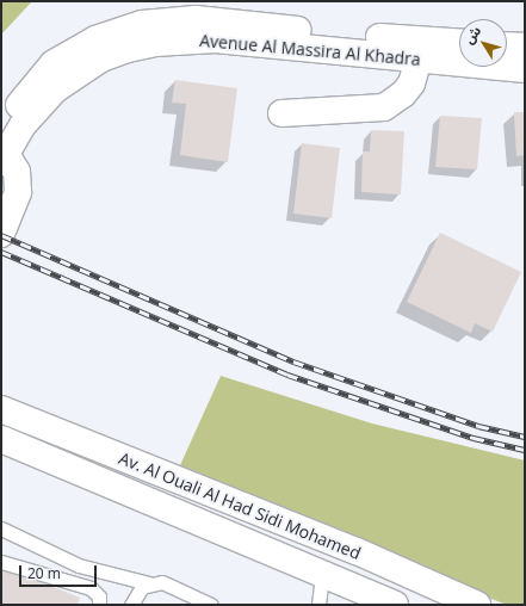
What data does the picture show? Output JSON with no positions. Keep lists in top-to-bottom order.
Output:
{
  "streets": {
    "main road": ["Avenue Al Massira Al Khadra", "Av. Al Ouali Al Had Sidi Mohamed"]
  },
  "scale_bar": "20 m",
  "north": "top left"
}
